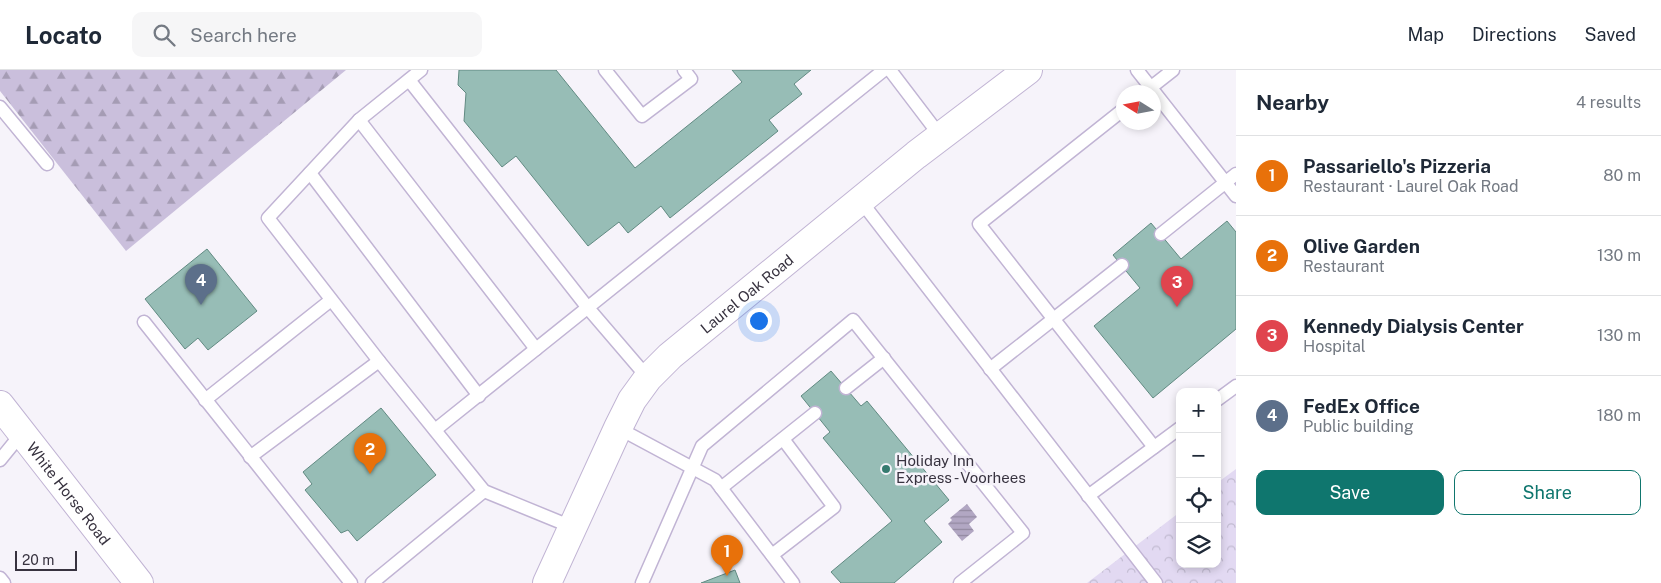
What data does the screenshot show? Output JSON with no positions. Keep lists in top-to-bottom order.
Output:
{
  "streets": {
    "street": ["Laurel Oak Road", "White Horse Road"]
  },
  "places": ["Holiday Inn Express - Voorhees"],
  "scale_bar": "20 m",
  "north": "left",
  "page": {
    "header": "Locato",
    "search": "Search here",
    "nav": ["Map", "Directions", "Saved"],
    "heading": ["Nearby", "4 results"],
    "list": [
      {
        "mark": "1",
        "name": "Passariello's Pizzeria",
        "note": "Restaurant · Laurel Oak Road",
        "value": "80 m"
      },
      {
        "mark": "2",
        "name": "Olive Garden",
        "note": "Restaurant",
        "value": "130 m"
      },
      {
        "mark": "3",
        "name": "Kennedy Dialysis Center",
        "note": "Hospital",
        "value": "130 m"
      },
      {
        "mark": "4",
        "name": "FedEx Office",
        "note": "Public building",
        "value": "180 m"
      }
    ],
    "pins": [
      "4",
      "3",
      "2",
      "1"
    ],
    "map_buttons": ["+", "−"],
    "buttons": ["Save", "Share"],
    "scale": "20 m"
  }
}
